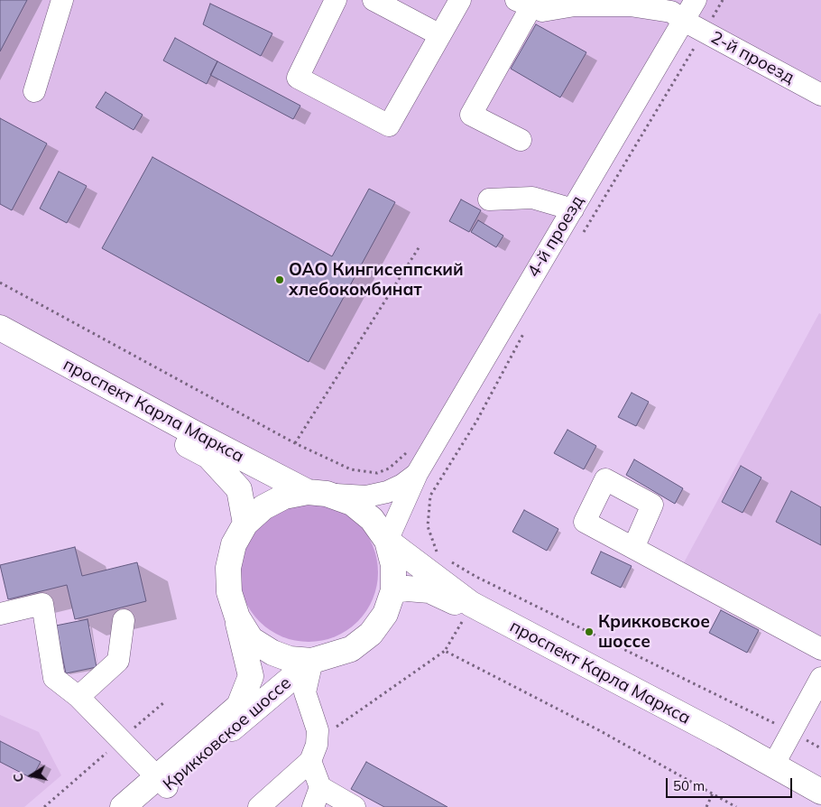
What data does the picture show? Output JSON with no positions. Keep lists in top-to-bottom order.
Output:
{
  "streets": {
    "main road": ["проспект Карла Маркса", "Крикковское шоссе"],
    "street": ["2-й проезд", "4-й проезд"]
  },
  "crossings": [
    ["2-й проезд", "4-й проезд"],
    ["4-й проезд", "проспект Карла Маркса"],
    ["проспект Карла Маркса", "Крикковское шоссе"]
  ],
  "places": ["ОАО Кингисеппский хлебокомбинат", "Крикковское шоссе"],
  "scale_bar": "50 m",
  "north": "left"
}
